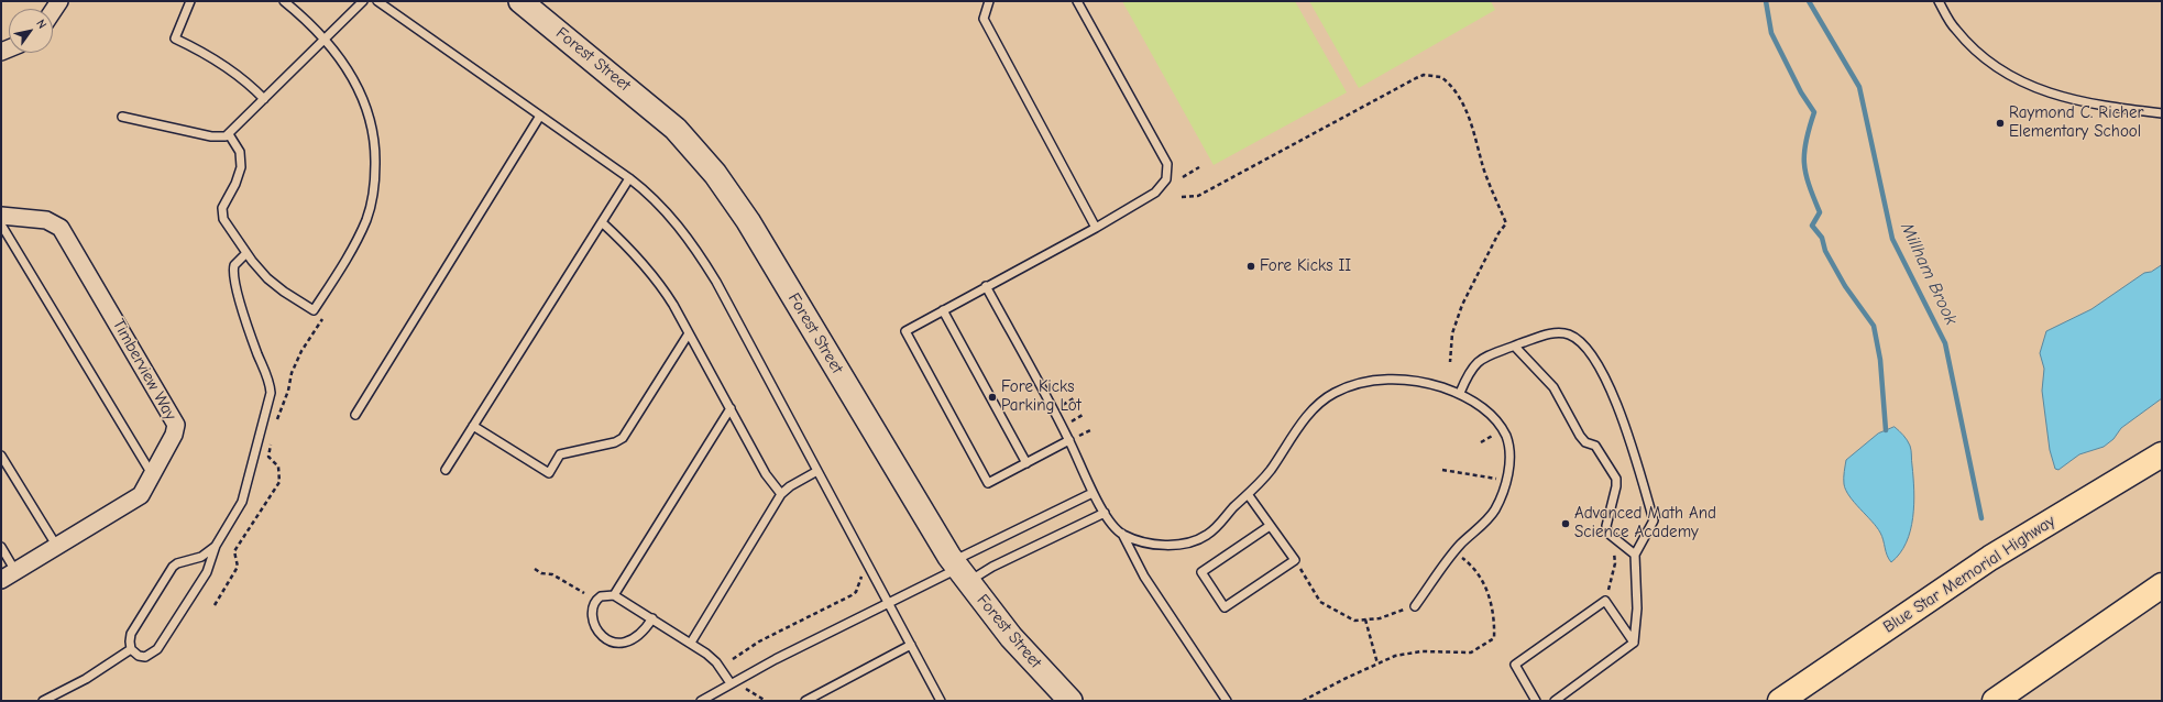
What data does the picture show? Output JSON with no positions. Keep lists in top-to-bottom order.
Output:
{
  "streets": {
    "highway": ["Blue Star Memorial Highway"],
    "main road": ["Forest Street"],
    "street": ["Timberview Way"]
  },
  "water": ["Millham Brook"],
  "places": [
    "Raymond C. Richer Elementary School",
    "Fore Kicks II",
    "Fore Kicks Parking Lot",
    "Advanced Math And Science Academy"
  ],
  "north": "top right"
}
